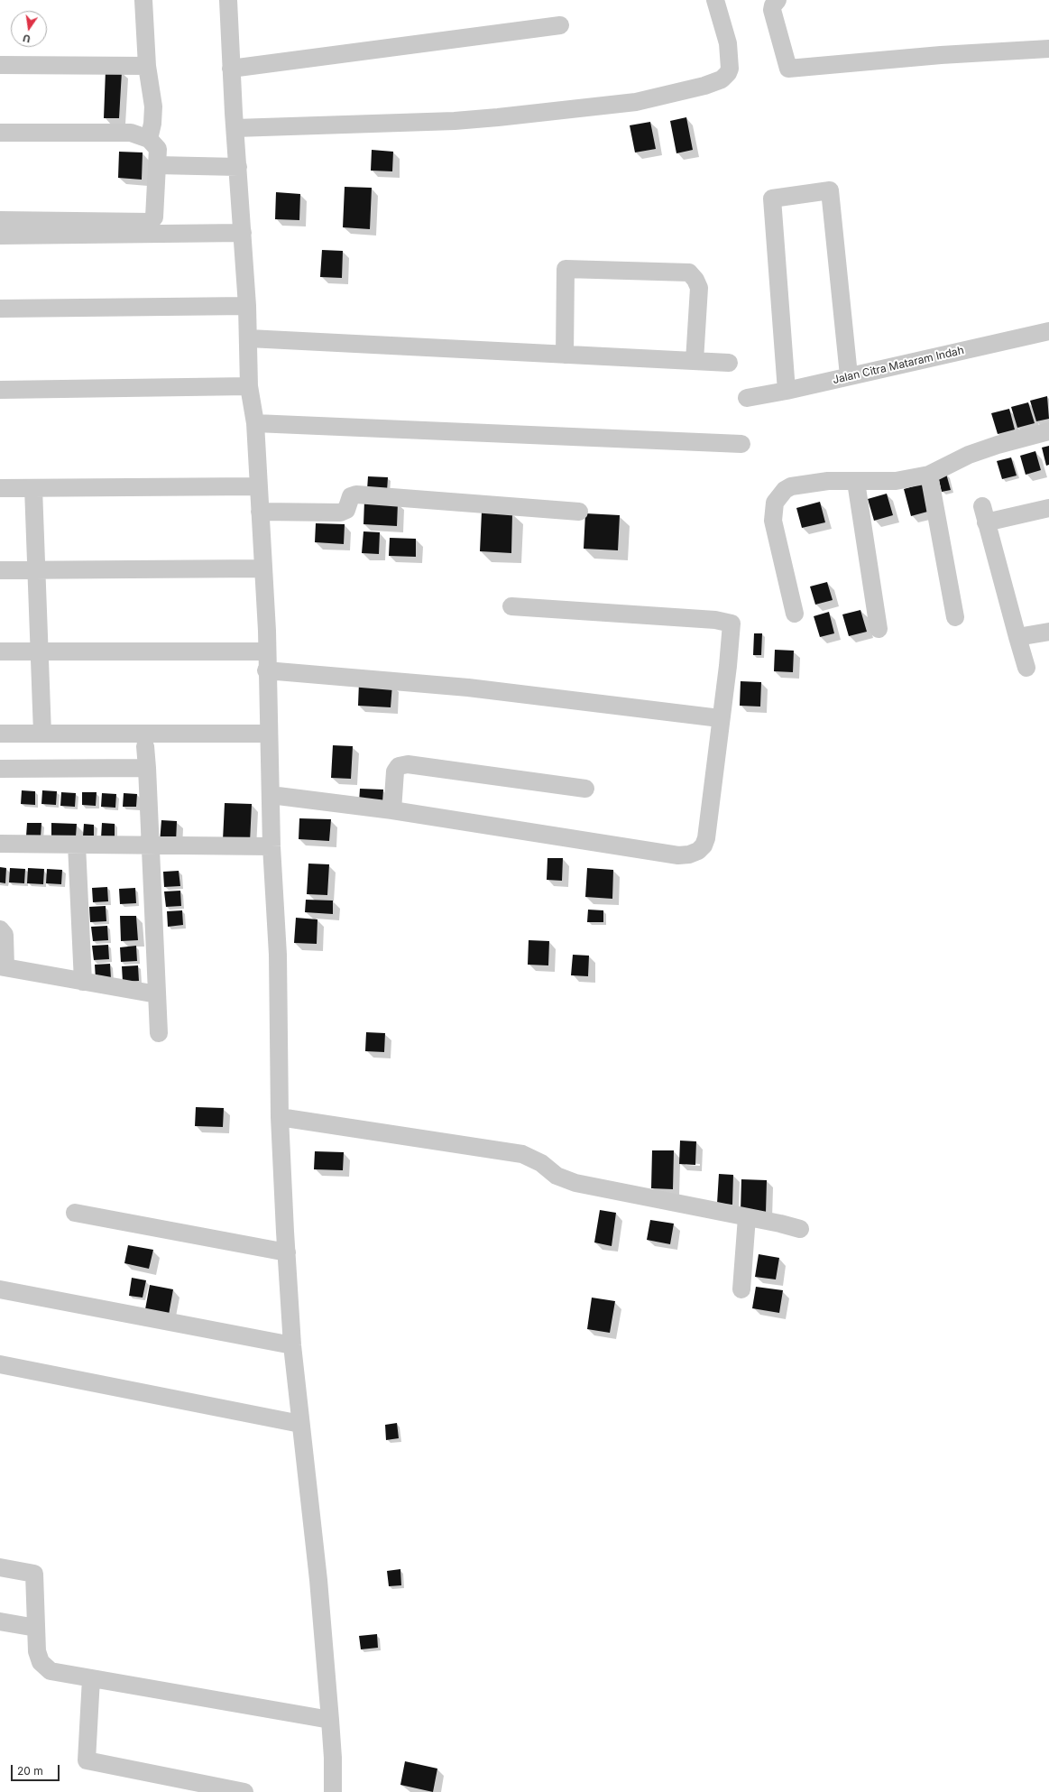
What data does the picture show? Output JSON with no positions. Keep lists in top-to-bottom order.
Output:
{
  "streets": {
    "street": ["Jalan Citra Mataram Indah"]
  },
  "scale_bar": "20 m",
  "north": "bottom"
}
